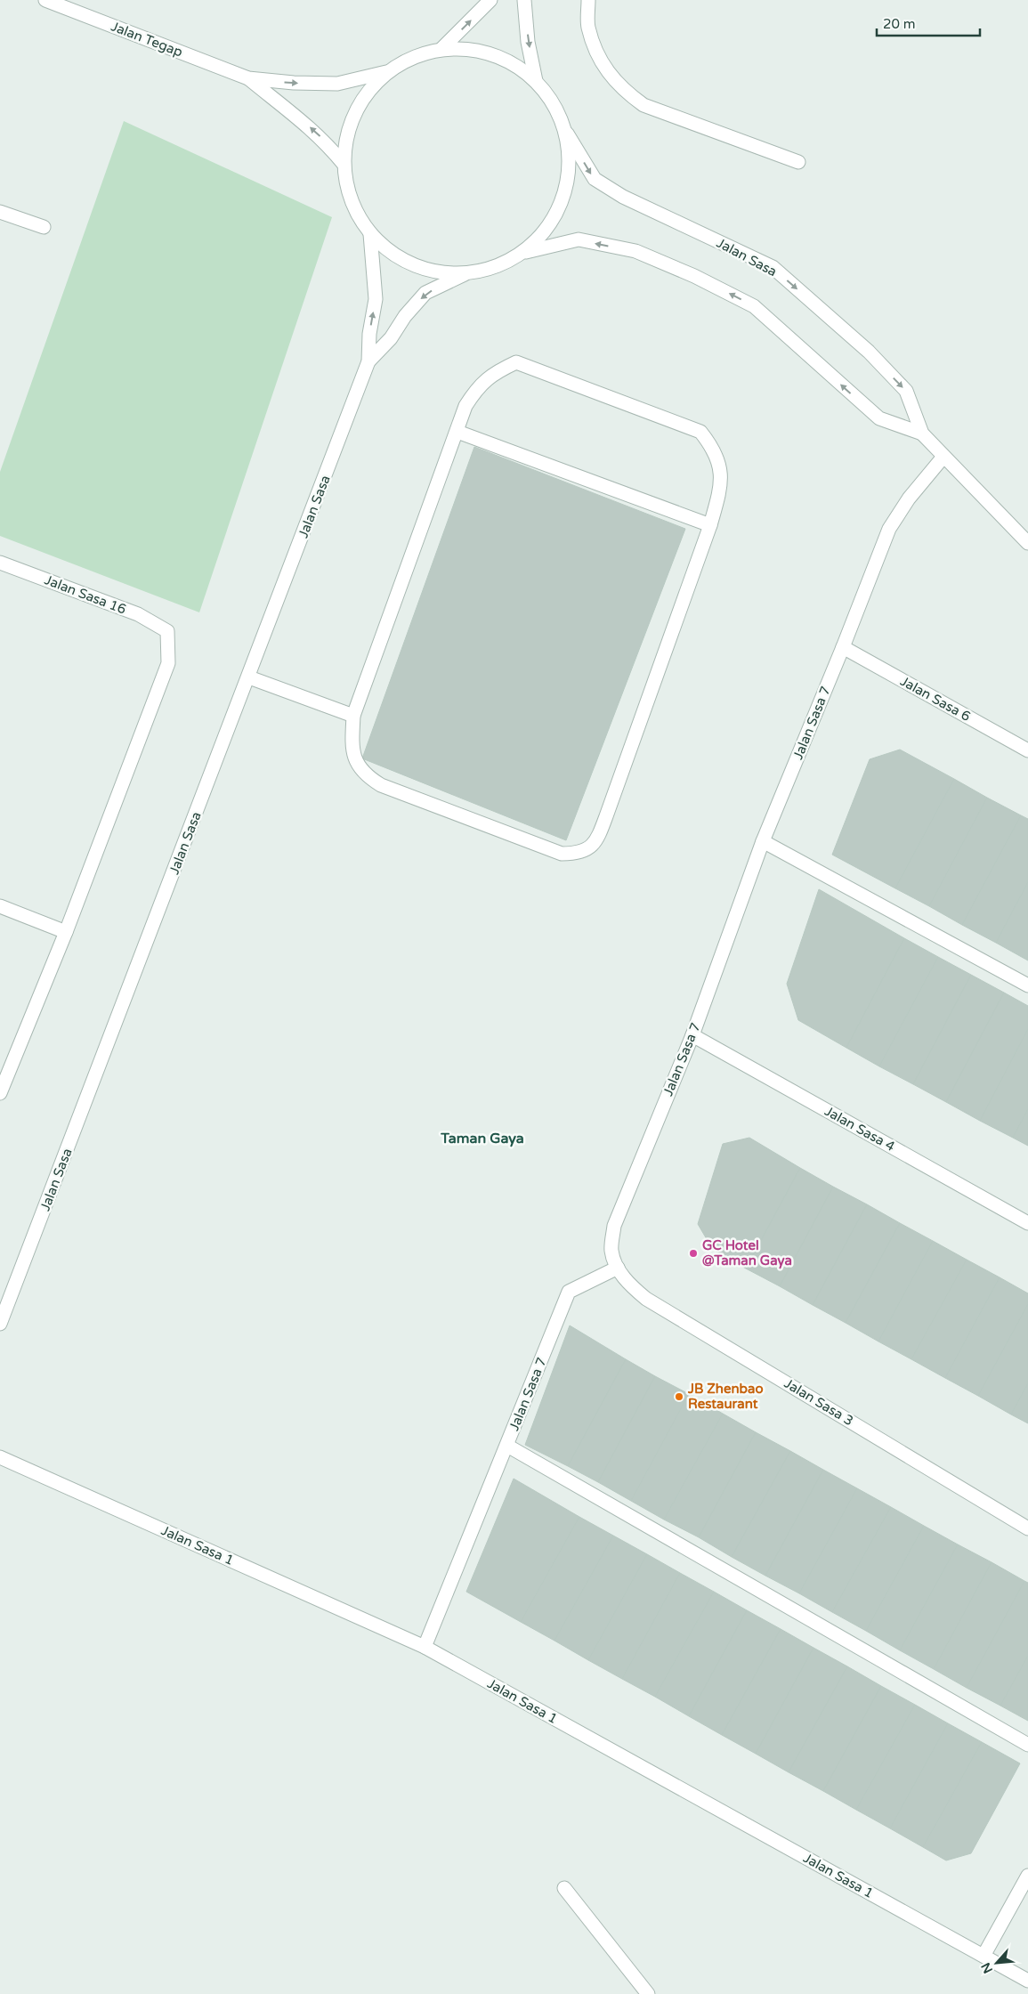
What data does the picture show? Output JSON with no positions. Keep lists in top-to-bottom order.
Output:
{
  "streets": {
    "street": [
      "Jalan Tegap",
      "Jalan Sasa",
      "Jalan Sasa 16",
      "Jalan Sasa 6",
      "Jalan Sasa 7",
      "Jalan Sasa 4",
      "Jalan Sasa 3",
      "Jalan Sasa 1"
    ]
  },
  "crossings": [
    ["Jalan Sasa", "Jalan Sasa 7"],
    ["Jalan Sasa 6", "Jalan Sasa 7"],
    ["Jalan Sasa 7", "Jalan Sasa 4"],
    ["Jalan Sasa 7", "Jalan Sasa 3"],
    ["Jalan Sasa 7", "Jalan Sasa 1"]
  ],
  "districts": ["Taman Gaya"],
  "places": ["GC Hotel @Taman Gaya", "JB Zhenbao Restaurant"],
  "scale_bar": "20 m",
  "north": "bottom left"
}
